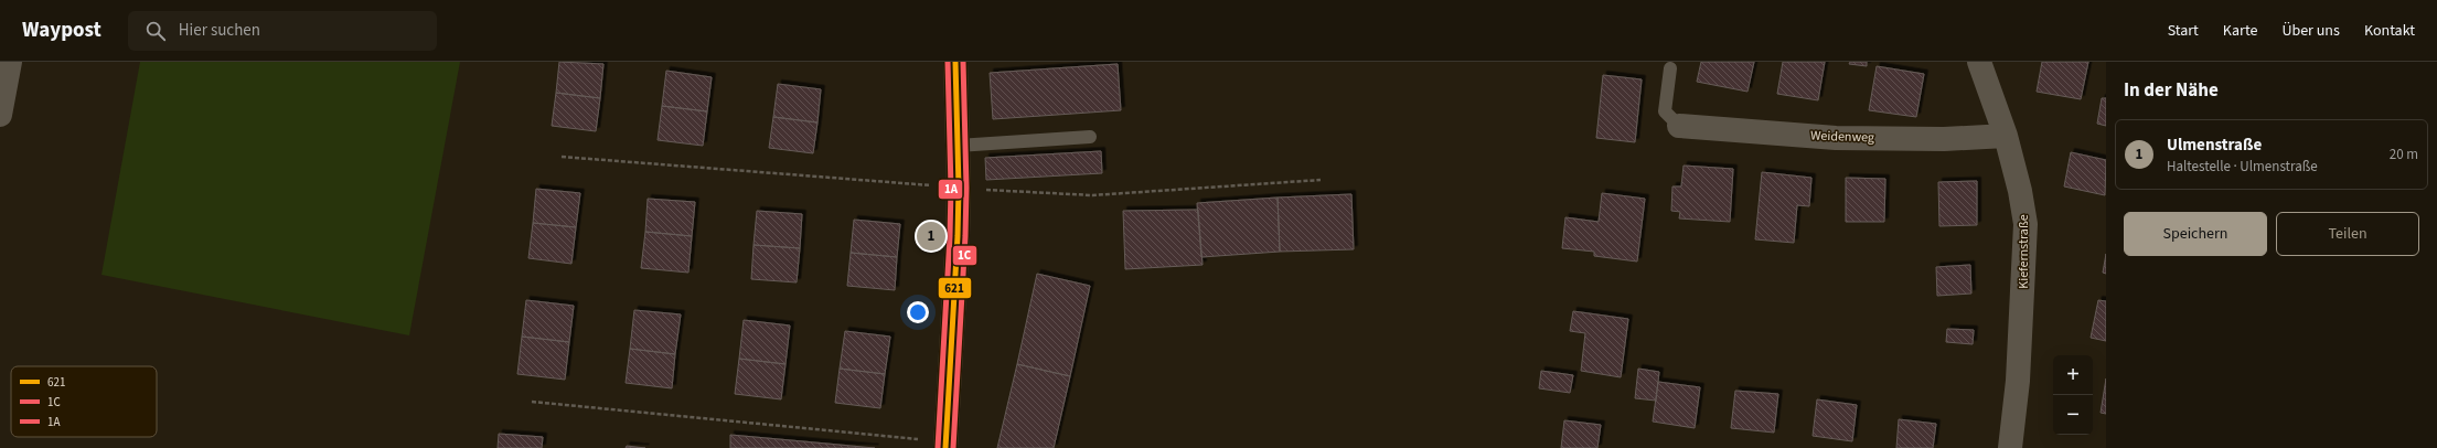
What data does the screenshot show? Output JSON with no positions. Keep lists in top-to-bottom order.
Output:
{
  "streets": {
    "street": ["Weidenweg", "Kiefernstraße"]
  },
  "crossings": [
    ["Weidenweg", "Kiefernstraße"]
  ],
  "lines": ["transit line 621", "transit line 1C", "transit line 1A"],
  "legend": ["621", "1C", "1A"],
  "page": {
    "header": "Waypost",
    "search": "Hier suchen",
    "nav": [
      "Start",
      "Karte",
      "Über uns",
      "Kontakt"
    ],
    "heading": "In der Nähe",
    "list": [
      {
        "mark": "1",
        "name": "Ulmenstraße",
        "note": "Haltestelle · Ulmenstraße",
        "value": "20 m"
      }
    ],
    "buttons": ["Speichern", "Teilen"],
    "pins": "1",
    "map_buttons": ["+", "−"]
  }
}
